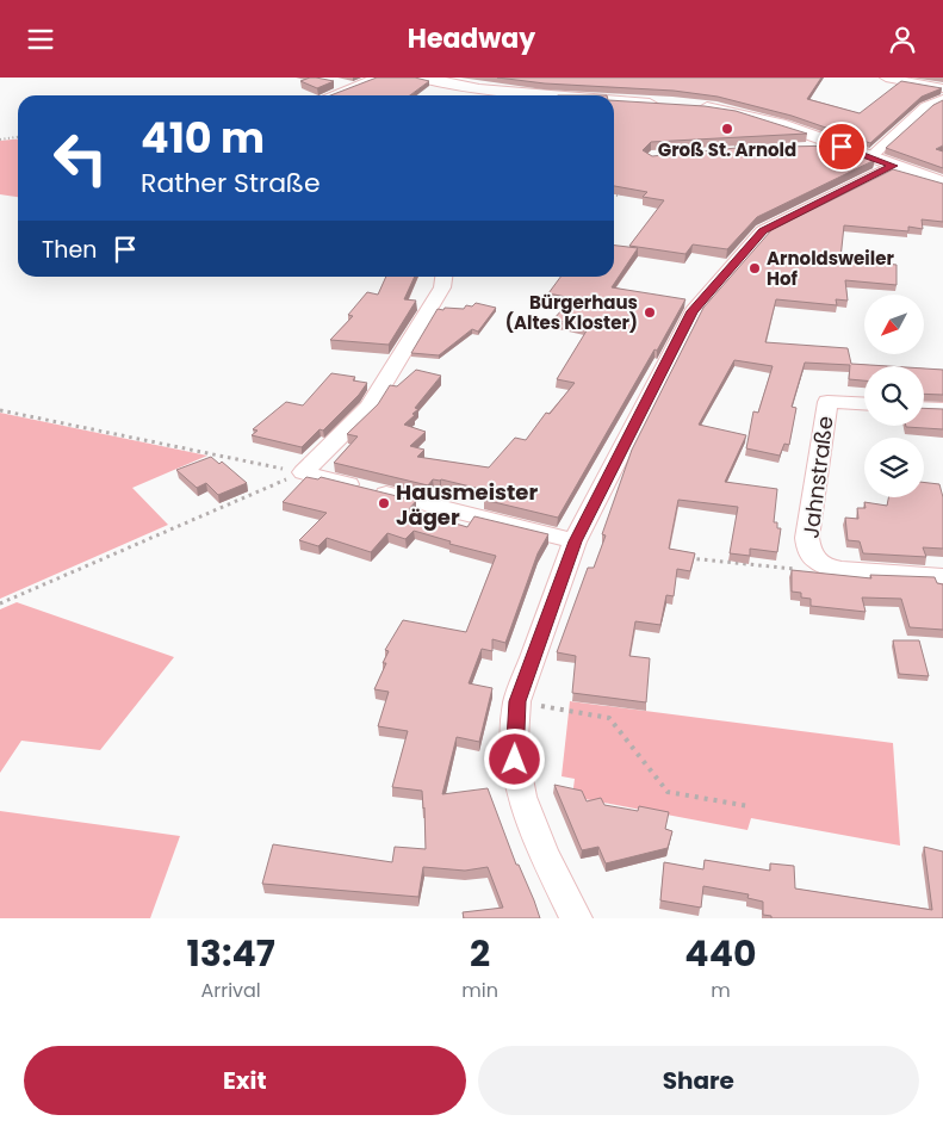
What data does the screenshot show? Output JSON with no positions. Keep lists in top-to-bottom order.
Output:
{
  "streets": {
    "street": ["Jahnstraße"]
  },
  "places": [
    "Groß St. Arnold",
    "Arnoldsweiler Hof",
    "Bürgerhaus (Altes Kloster)",
    "Hausmeister Jäger"
  ],
  "north": "bottom left",
  "page": {
    "header": "Headway",
    "turn": ["410 m", "Rather Straße"],
    "then": "Then",
    "eta": [
      "13:47",
      "Arrival",
      "2",
      "min",
      "440",
      "m"
    ],
    "buttons": ["Exit", "Share"]
  }
}
